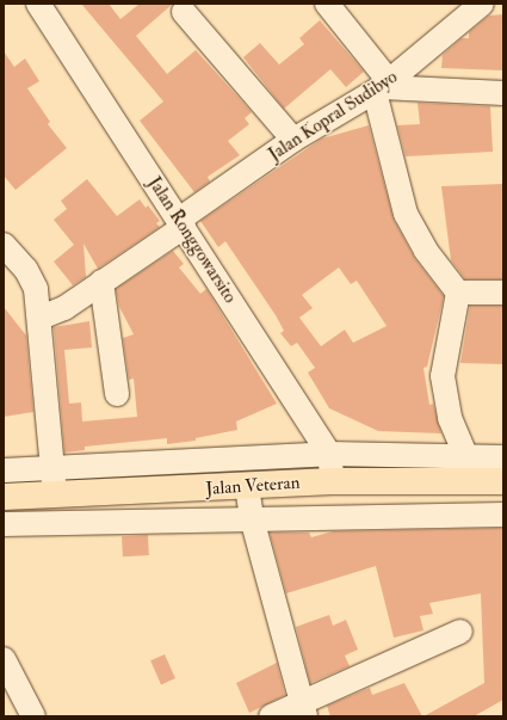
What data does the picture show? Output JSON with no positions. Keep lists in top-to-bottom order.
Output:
{
  "streets": {
    "main road": ["Jalan Veteran"],
    "street": ["Jalan Kopral Sudibyo", "Jalan Ronggowarsito"]
  },
  "crossings": [
    ["Jalan Kopral Sudibyo", "Jalan Ronggowarsito"],
    ["Jalan Ronggowarsito", "Jalan Veteran"]
  ]
}
